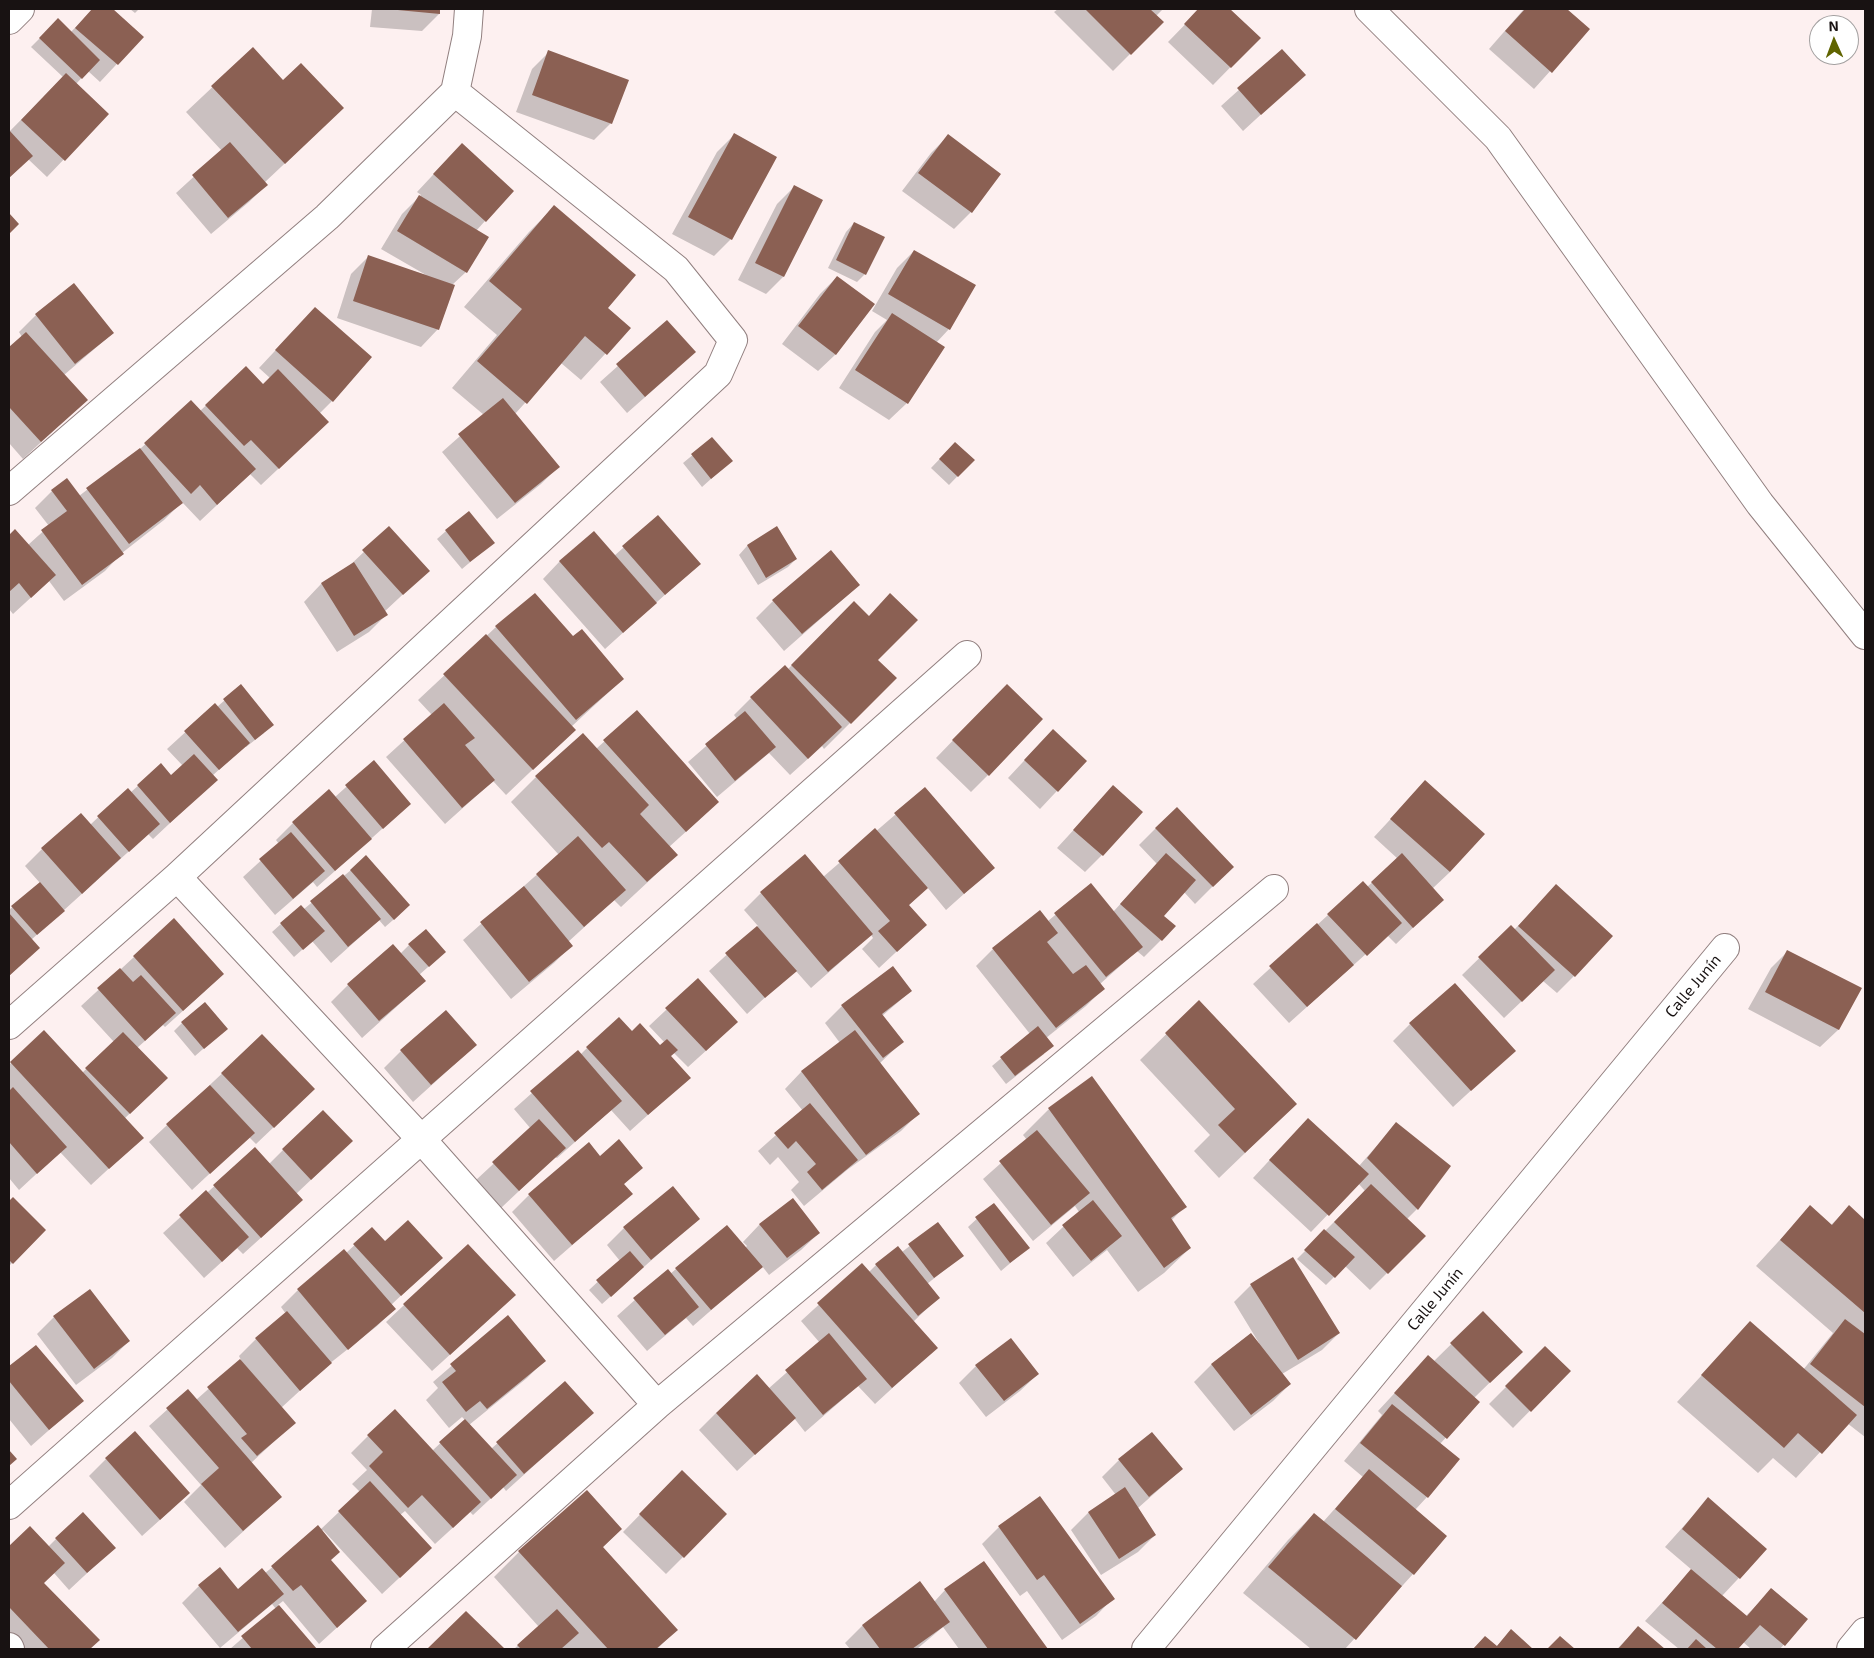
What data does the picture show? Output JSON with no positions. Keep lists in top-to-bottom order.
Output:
{
  "streets": {
    "street": ["Calle Junín"]
  },
  "north": "top"
}
